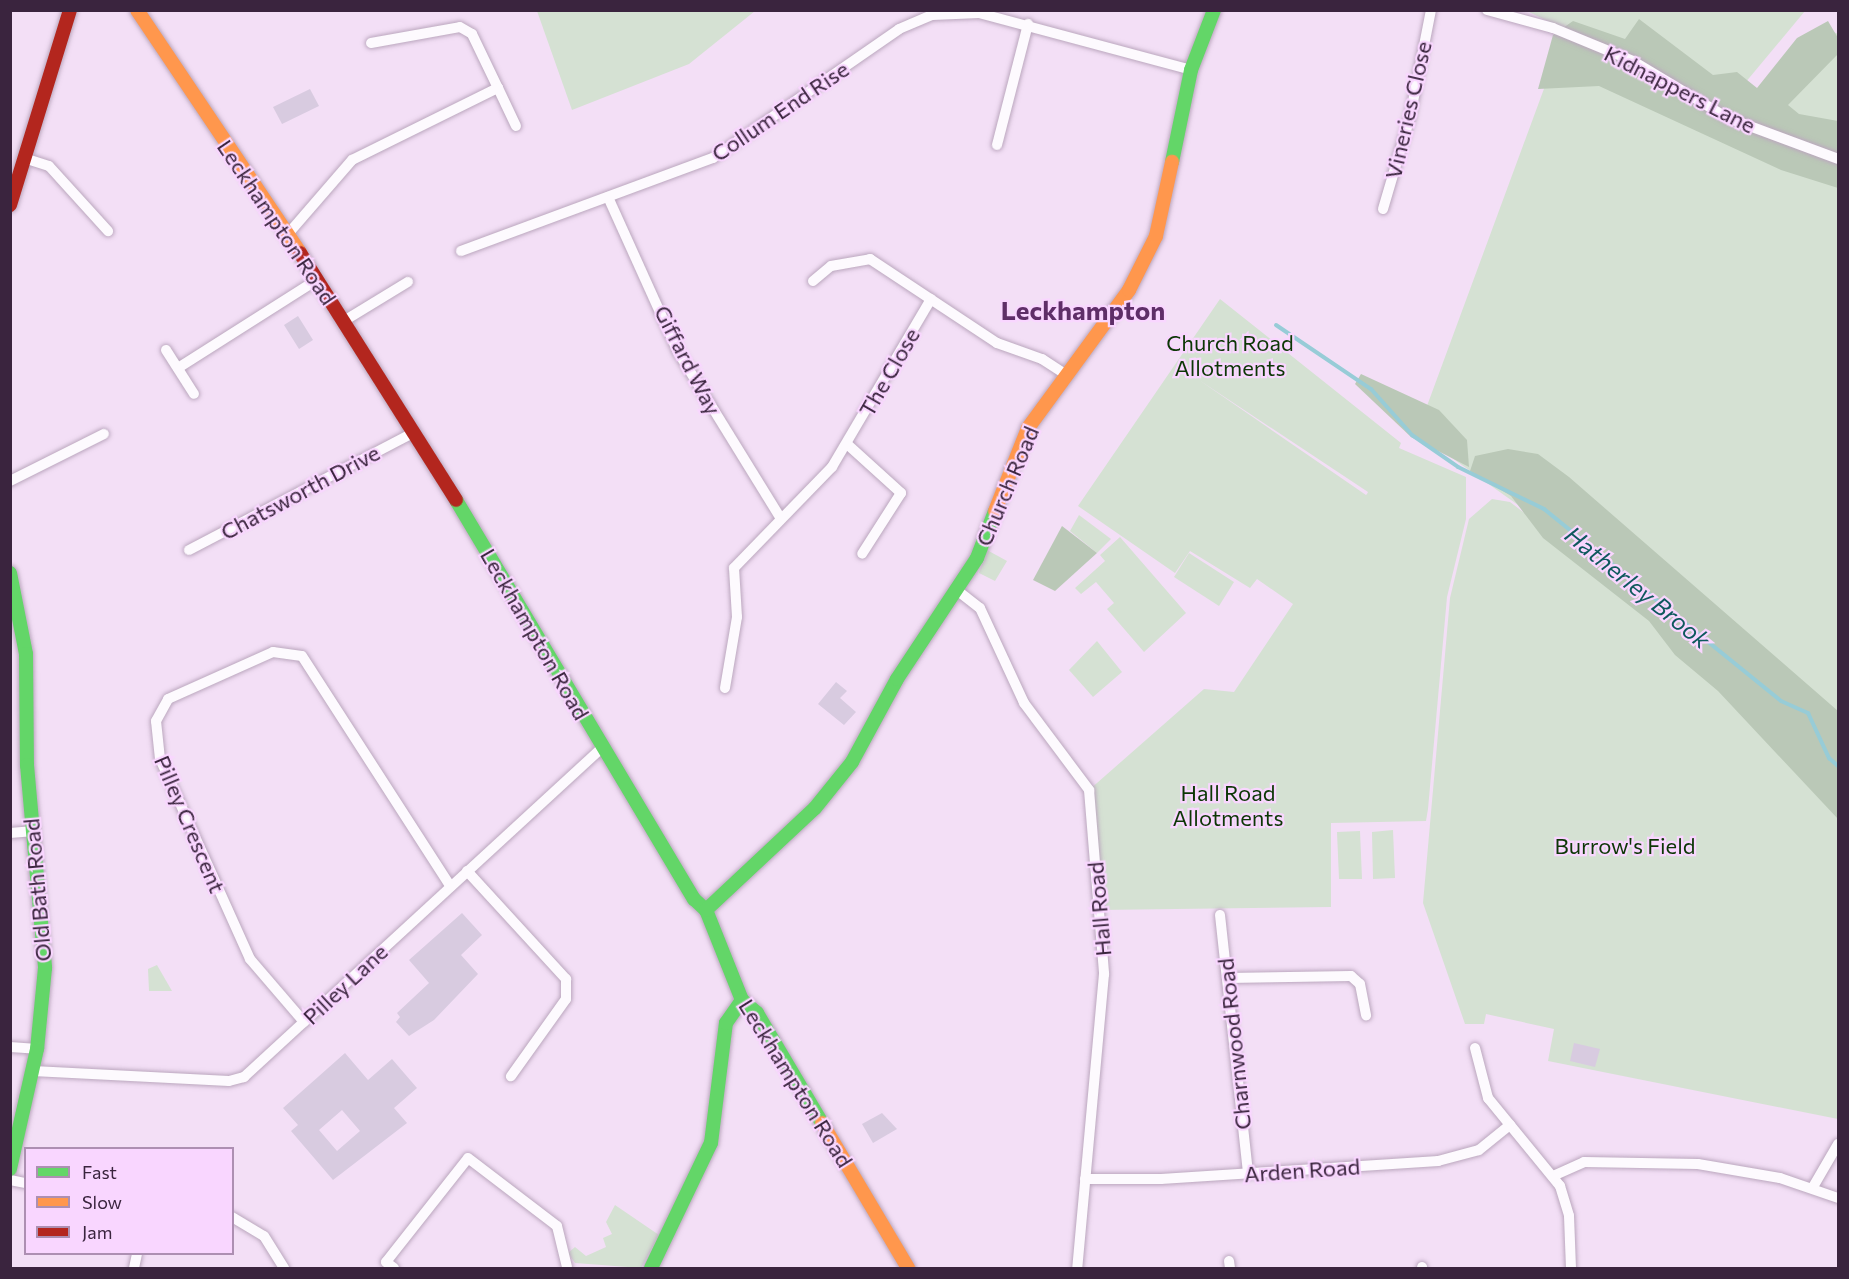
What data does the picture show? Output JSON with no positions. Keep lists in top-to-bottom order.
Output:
{
  "streets": {
    "street": [
      "Kidnappers Lane",
      "Vineries Close",
      "Collum End Rise",
      "Leckhampton Road",
      "Giffard Way",
      "The Close",
      "Church Road",
      "Chatsworth Drive",
      "Pilley Crescent",
      "Old Bath Road",
      "Hall Road",
      "Pilley Lane",
      "Charnwood Road",
      "Arden Road"
    ]
  },
  "crossings": [
    ["Collum End Rise", "Giffard Way"],
    ["Collum End Rise", "Church Road"],
    ["Leckhampton Road", "Church Road"],
    ["Leckhampton Road", "Chatsworth Drive"],
    ["Leckhampton Road", "Pilley Lane"],
    ["Giffard Way", "The Close"],
    ["Church Road", "Hall Road"],
    ["Pilley Crescent", "Pilley Lane"],
    ["Old Bath Road", "Pilley Lane"],
    ["Hall Road", "Arden Road"],
    ["Charnwood Road", "Arden Road"]
  ],
  "districts": ["Leckhampton"],
  "water": ["Hatherley Brook"],
  "parks": ["Church Road Allotments", "Hall Road Allotments", "Burrow's Field"],
  "legend": ["Fast", "Slow", "Jam"]
}
